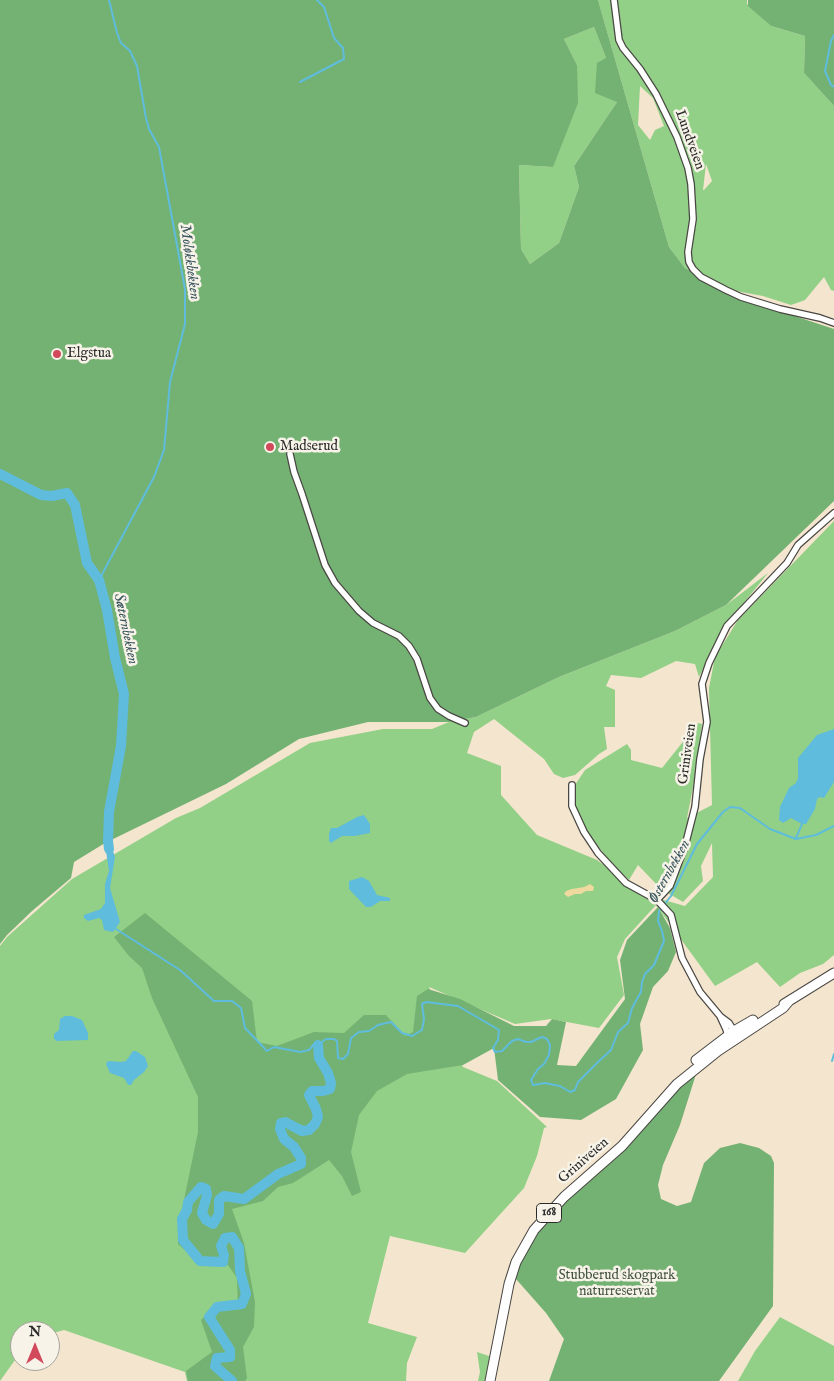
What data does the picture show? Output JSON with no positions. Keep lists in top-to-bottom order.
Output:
{
  "streets": {
    "main road": ["Griniveien", "168"],
    "street": ["Lundveien"]
  },
  "water": ["Moløkkbekken", "Sæternbekken", "Østernbekken"],
  "parks": ["Stubberud skogpark naturreservat"],
  "places": ["Elgstua", "Madserud"],
  "north": "top"
}
